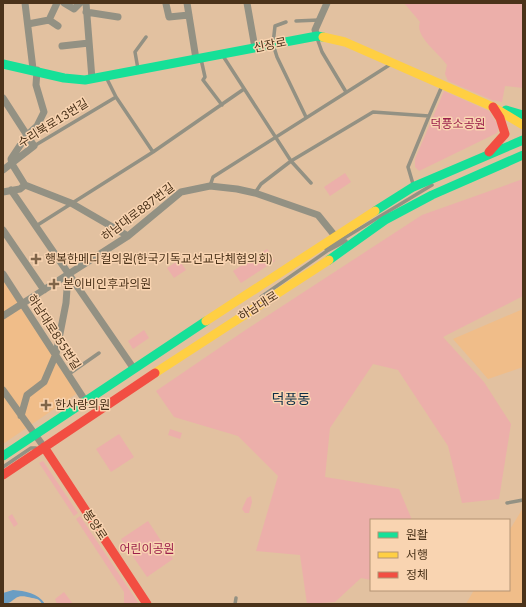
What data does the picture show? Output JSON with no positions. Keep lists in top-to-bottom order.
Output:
{
  "streets": {
    "main road": ["신장로", "하남대로", "봉양로"],
    "street": ["수리북로13번길", "하남대로887번길", "하남대로855번길"]
  },
  "crossings": [
    ["하남대로887번길", "하남대로"],
    ["하남대로887번길", "하남대로855번길"],
    ["하남대로", "하남대로855번길"],
    ["하남대로", "봉양로"]
  ],
  "districts": ["덕풍동"],
  "parks": ["덕풍소공원", "어린이공원"],
  "places": {
    "health": ["행복한메디컬의원(한국기독교선교단체협의회)", "본이비인후과의원", "한사랑의원"]
  },
  "legend": ["원활", "서행", "정체"]
}
